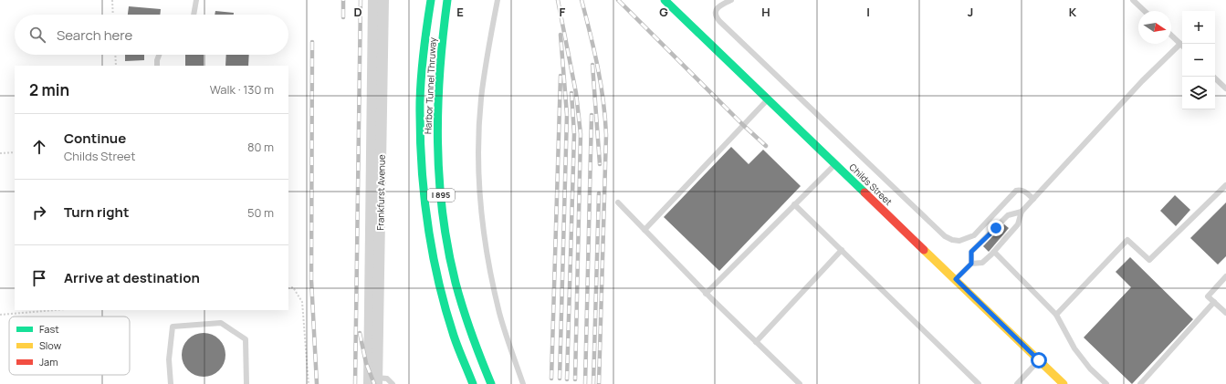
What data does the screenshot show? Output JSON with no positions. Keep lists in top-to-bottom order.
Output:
{
  "streets": {
    "main road": ["Harbor Tunnel Thruway", "Childs Street", "I 895"],
    "street": ["Frankfurst Avenue"]
  },
  "legend": ["Fast", "Slow", "Jam"],
  "north": "right",
  "page": {
    "map_buttons": ["+", "−"],
    "search": "Search here",
    "heading": ["2 min", "Walk · 130 m"],
    "list": [
      ["Continue", "Childs Street", "80 m"],
      ["Turn right", "50 m"],
      "Arrive at destination"
    ]
  },
  "grid": {
    "columns": [
      "D",
      "E",
      "F",
      "G",
      "H",
      "I",
      "J",
      "K"
    ]
  }
}
